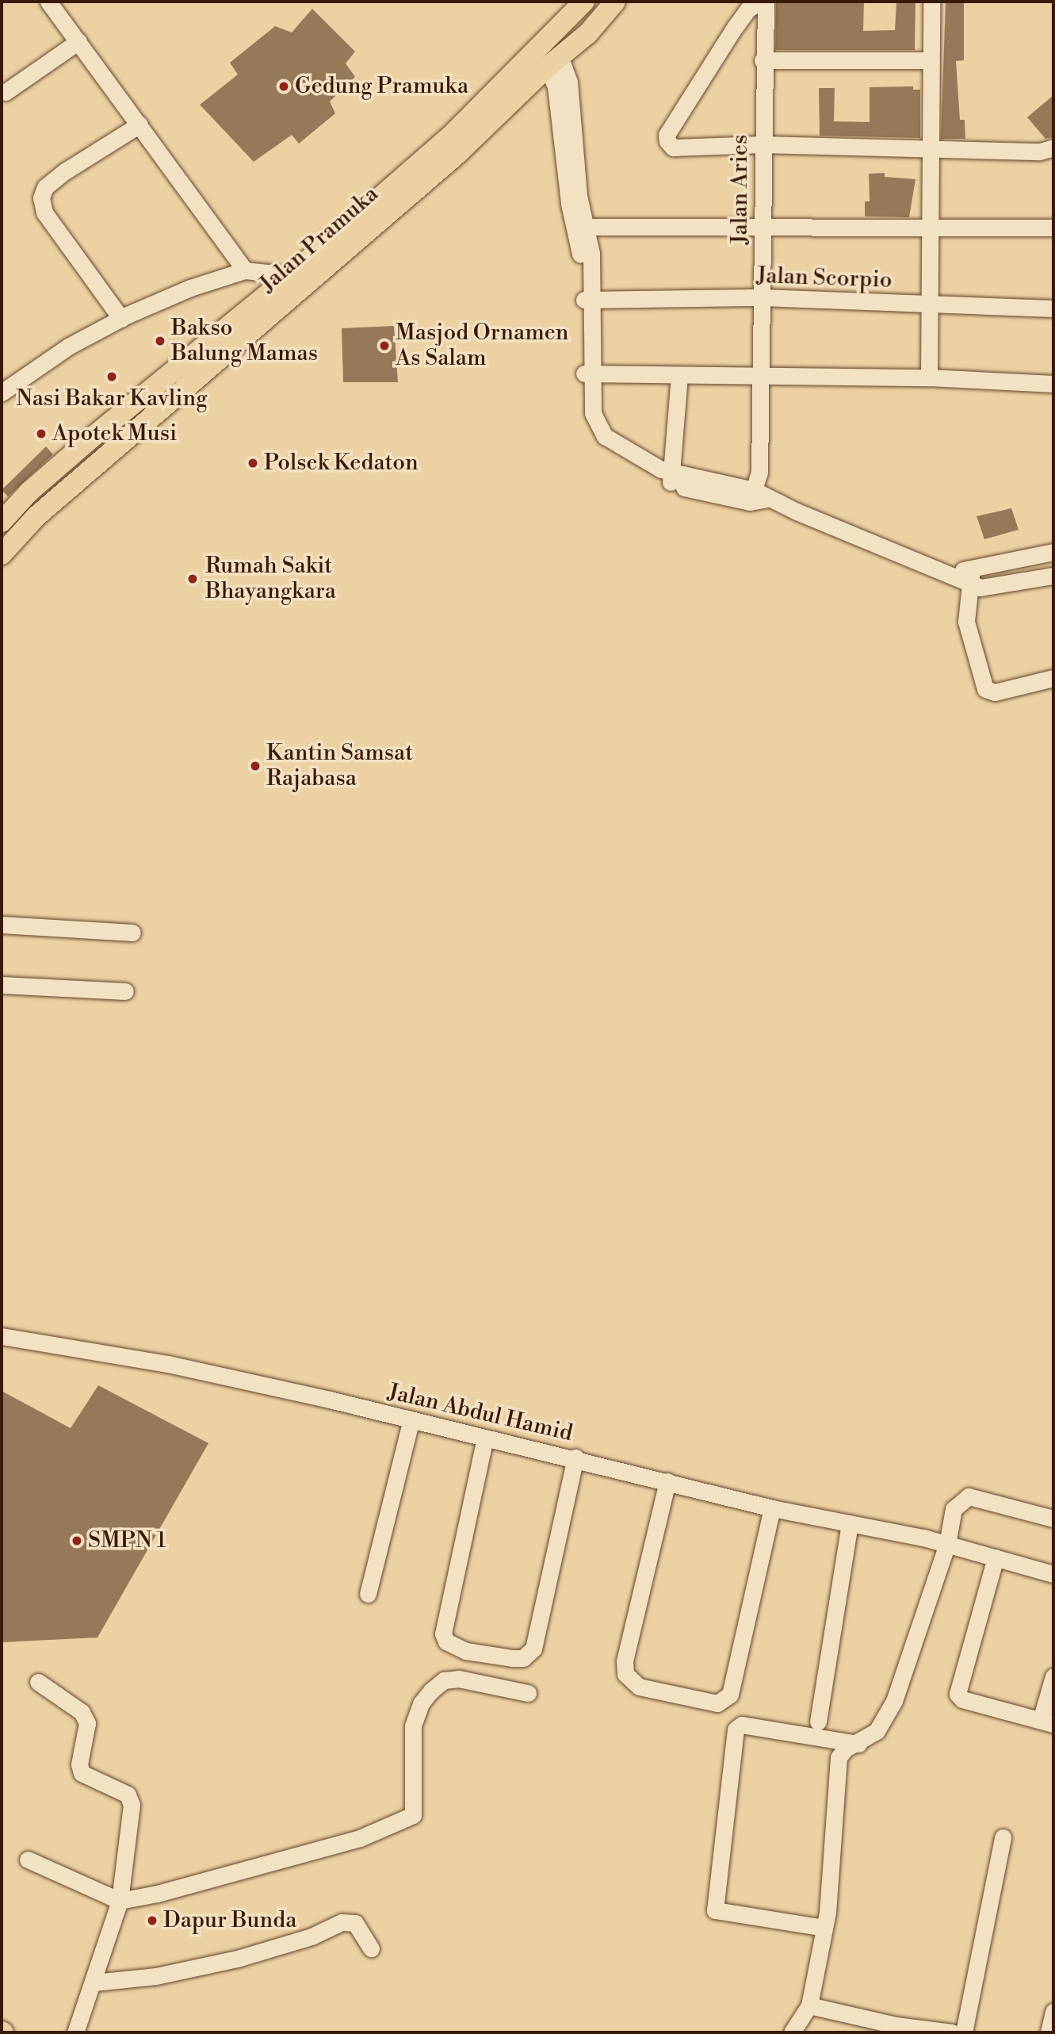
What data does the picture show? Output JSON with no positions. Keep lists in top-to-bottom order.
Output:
{
  "streets": {
    "main road": ["Jalan Pramuka"],
    "street": ["Jalan Aries", "Jalan Scorpio", "Jalan Abdul Hamid"]
  },
  "crossings": [
    ["Jalan Aries", "Jalan Scorpio"]
  ],
  "places": [
    "Gedung Pramuka",
    "Bakso Balung Mamas",
    "Masjod Ornamen As Salam",
    "Nasi Bakar Kavling",
    "Apotek Musi",
    "Polsek Kedaton",
    "Rumah Sakit Bhayangkara",
    "Kantin Samsat Rajabasa",
    "SMPN 1",
    "Dapur Bunda"
  ]
}
